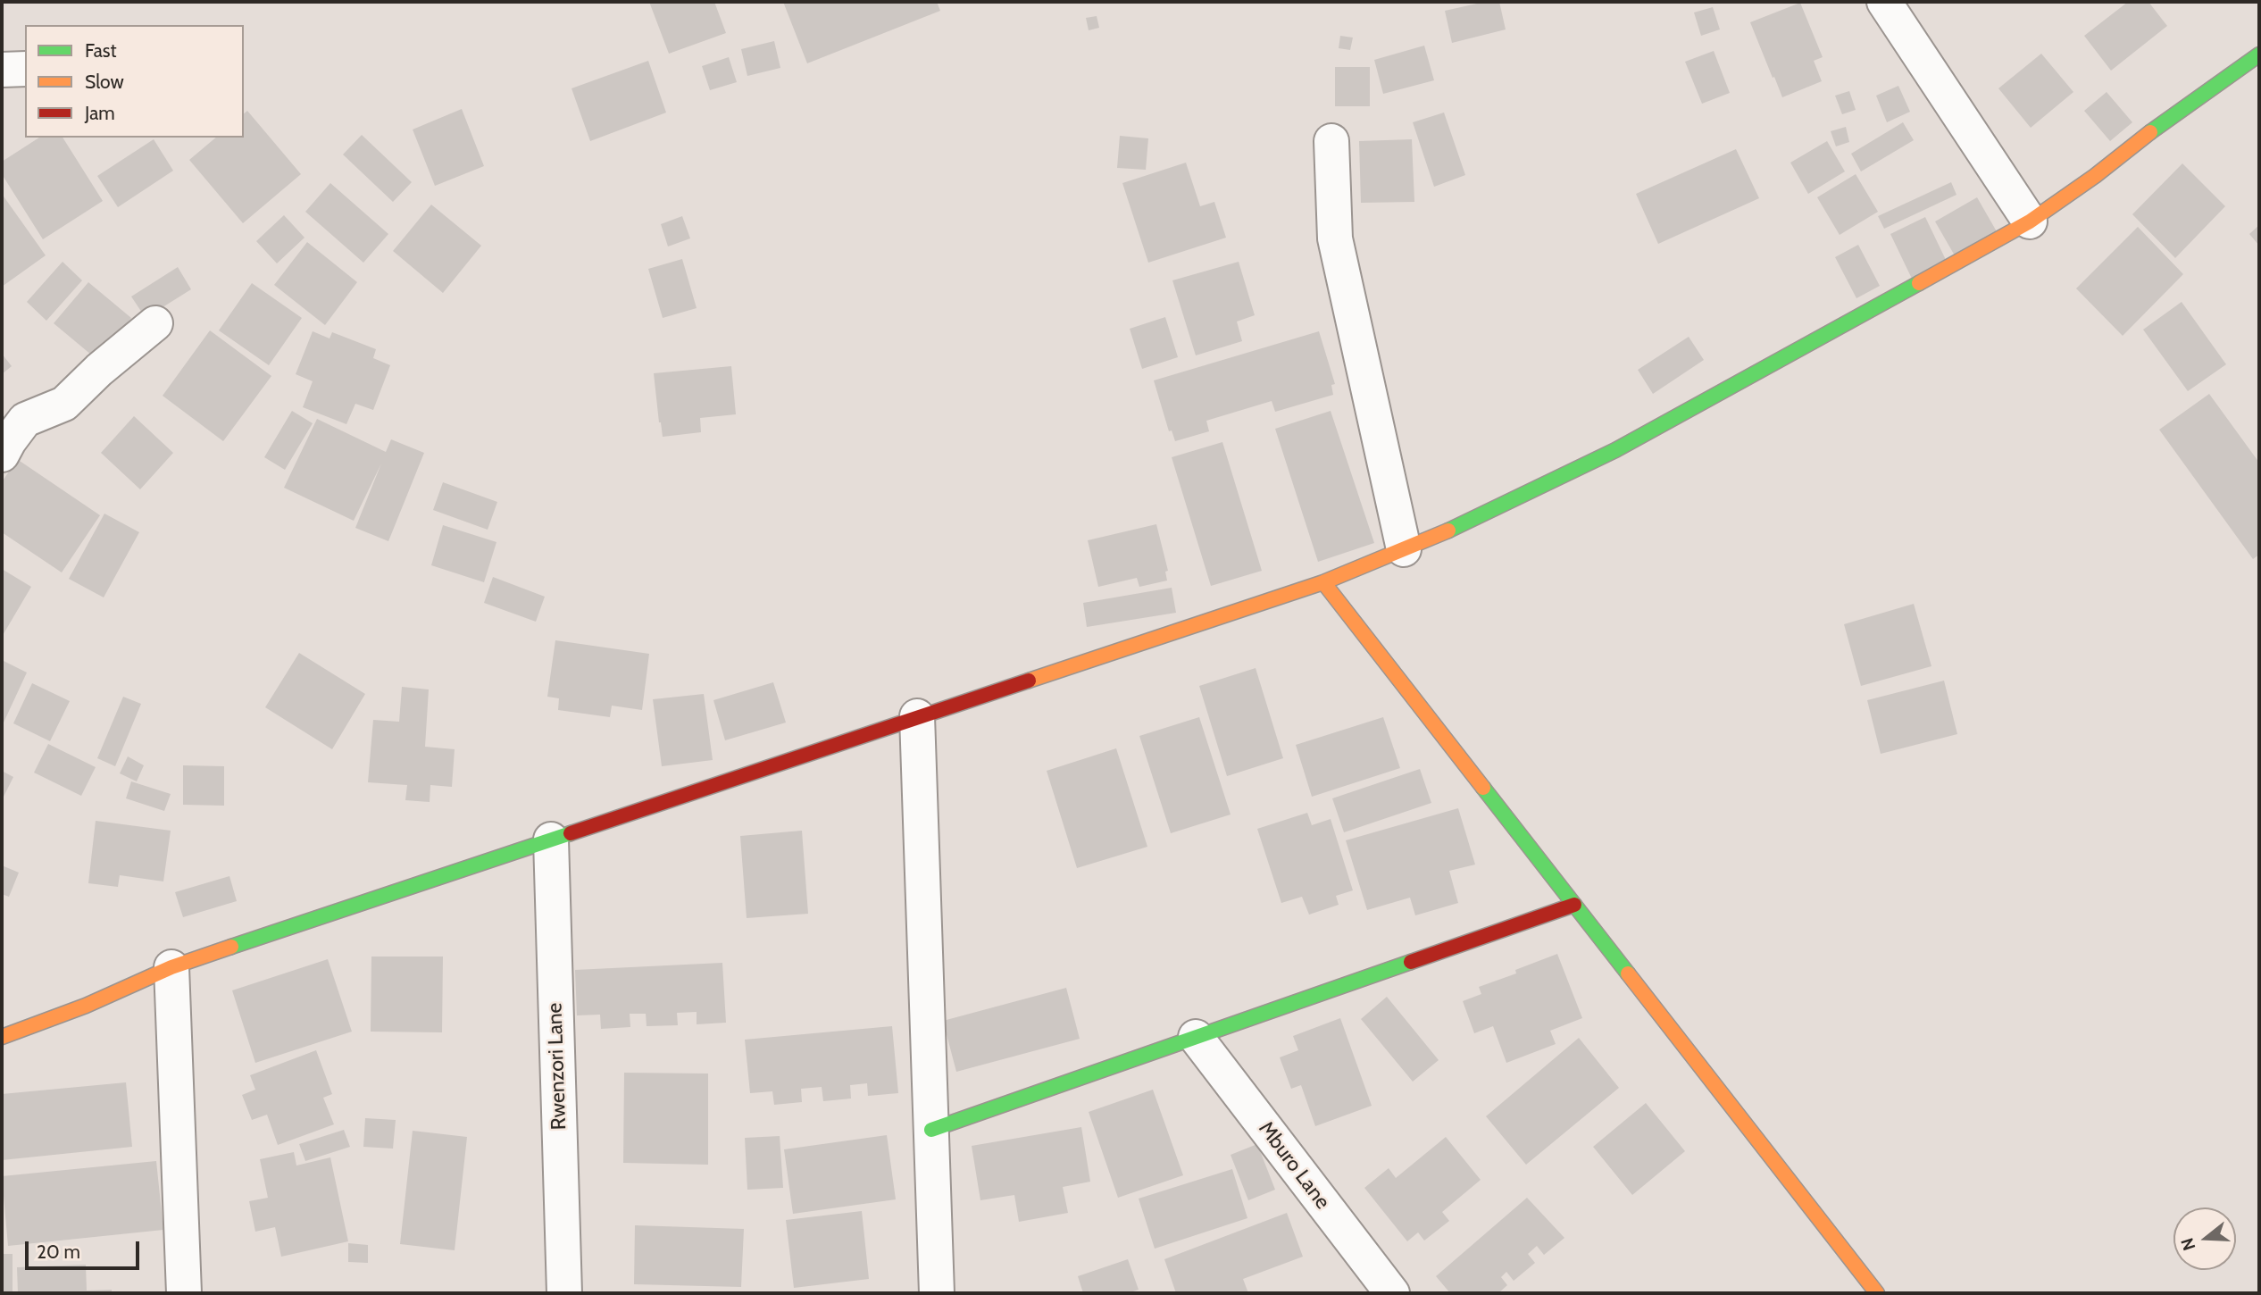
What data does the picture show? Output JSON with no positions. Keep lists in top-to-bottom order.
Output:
{
  "streets": {
    "street": ["Rwenzori Lane", "Mburo Lane"]
  },
  "legend": ["Fast", "Slow", "Jam"],
  "scale_bar": "20 m",
  "north": "left"
}
